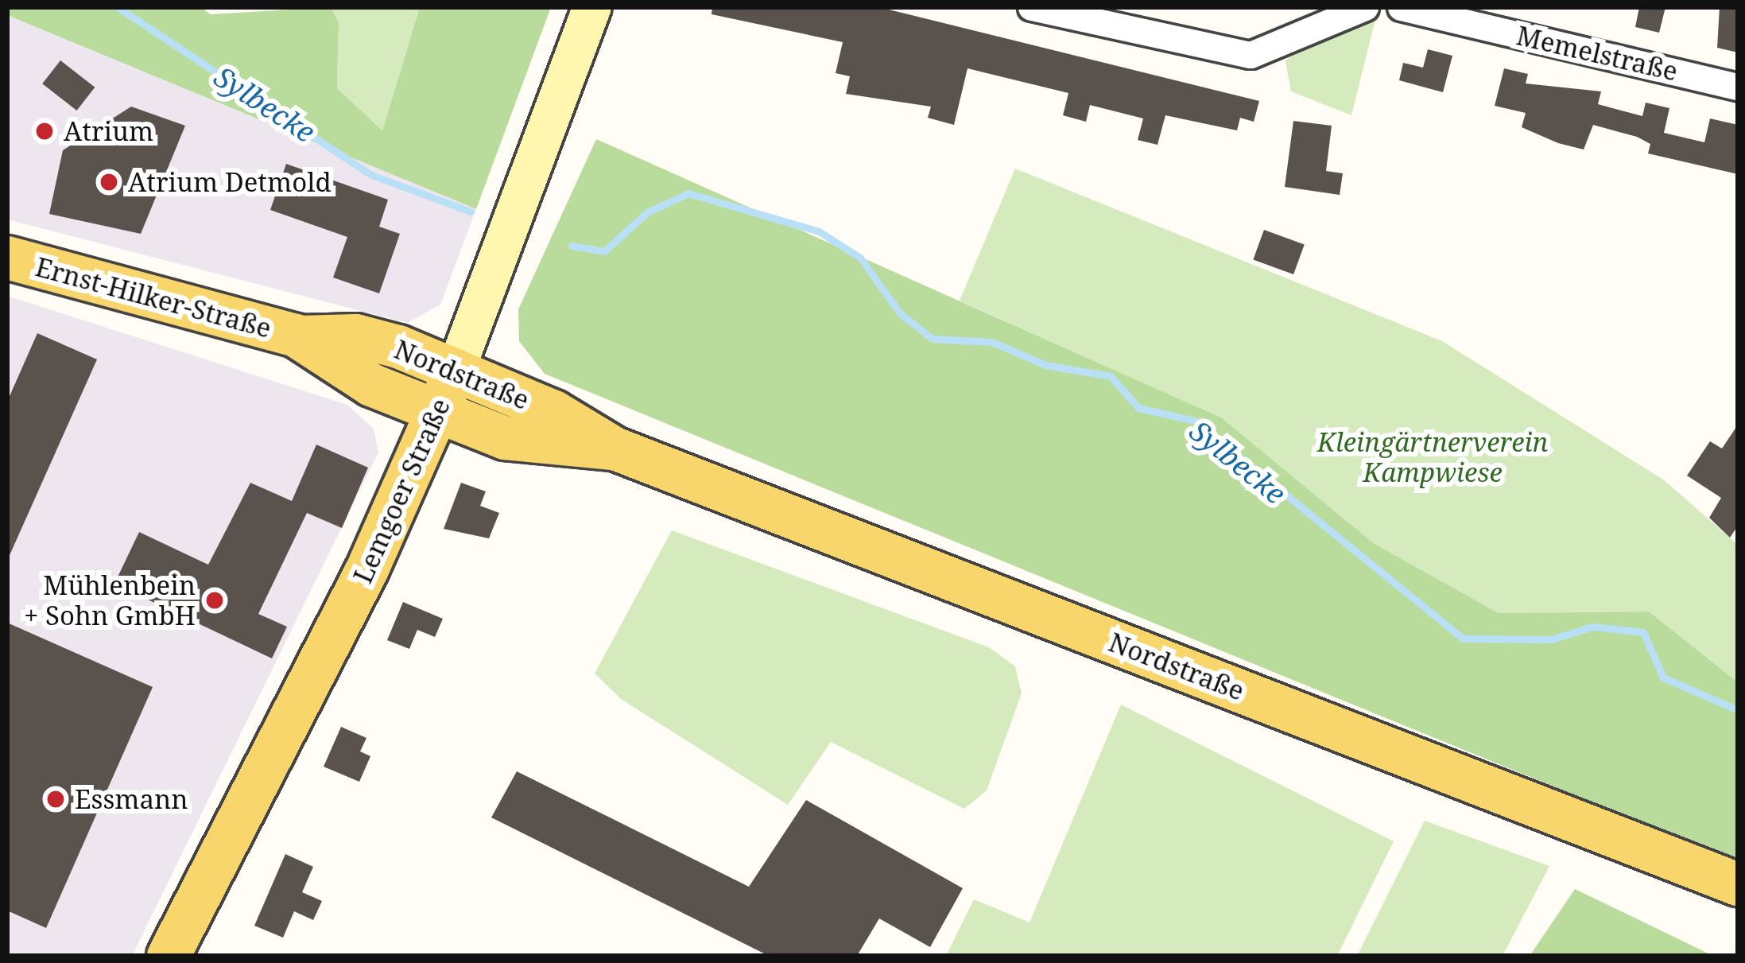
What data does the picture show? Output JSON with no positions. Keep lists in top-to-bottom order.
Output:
{
  "streets": {
    "main road": ["Ernst-Hilker-Straße", "Nordstraße", "Lemgoer Straße"],
    "street": ["Memelstraße"]
  },
  "crossings": [
    ["Ernst-Hilker-Straße", "Nordstraße"],
    ["Ernst-Hilker-Straße", "Lemgoer Straße"],
    ["Nordstraße", "Lemgoer Straße"]
  ],
  "water": ["Sylbecke"],
  "parks": ["Kleingärtnerverein Kampwiese"],
  "places": [
    "Atrium",
    "Atrium Detmold",
    "Mühlenbein + Sohn GmbH",
    "Essmann"
  ]
}
